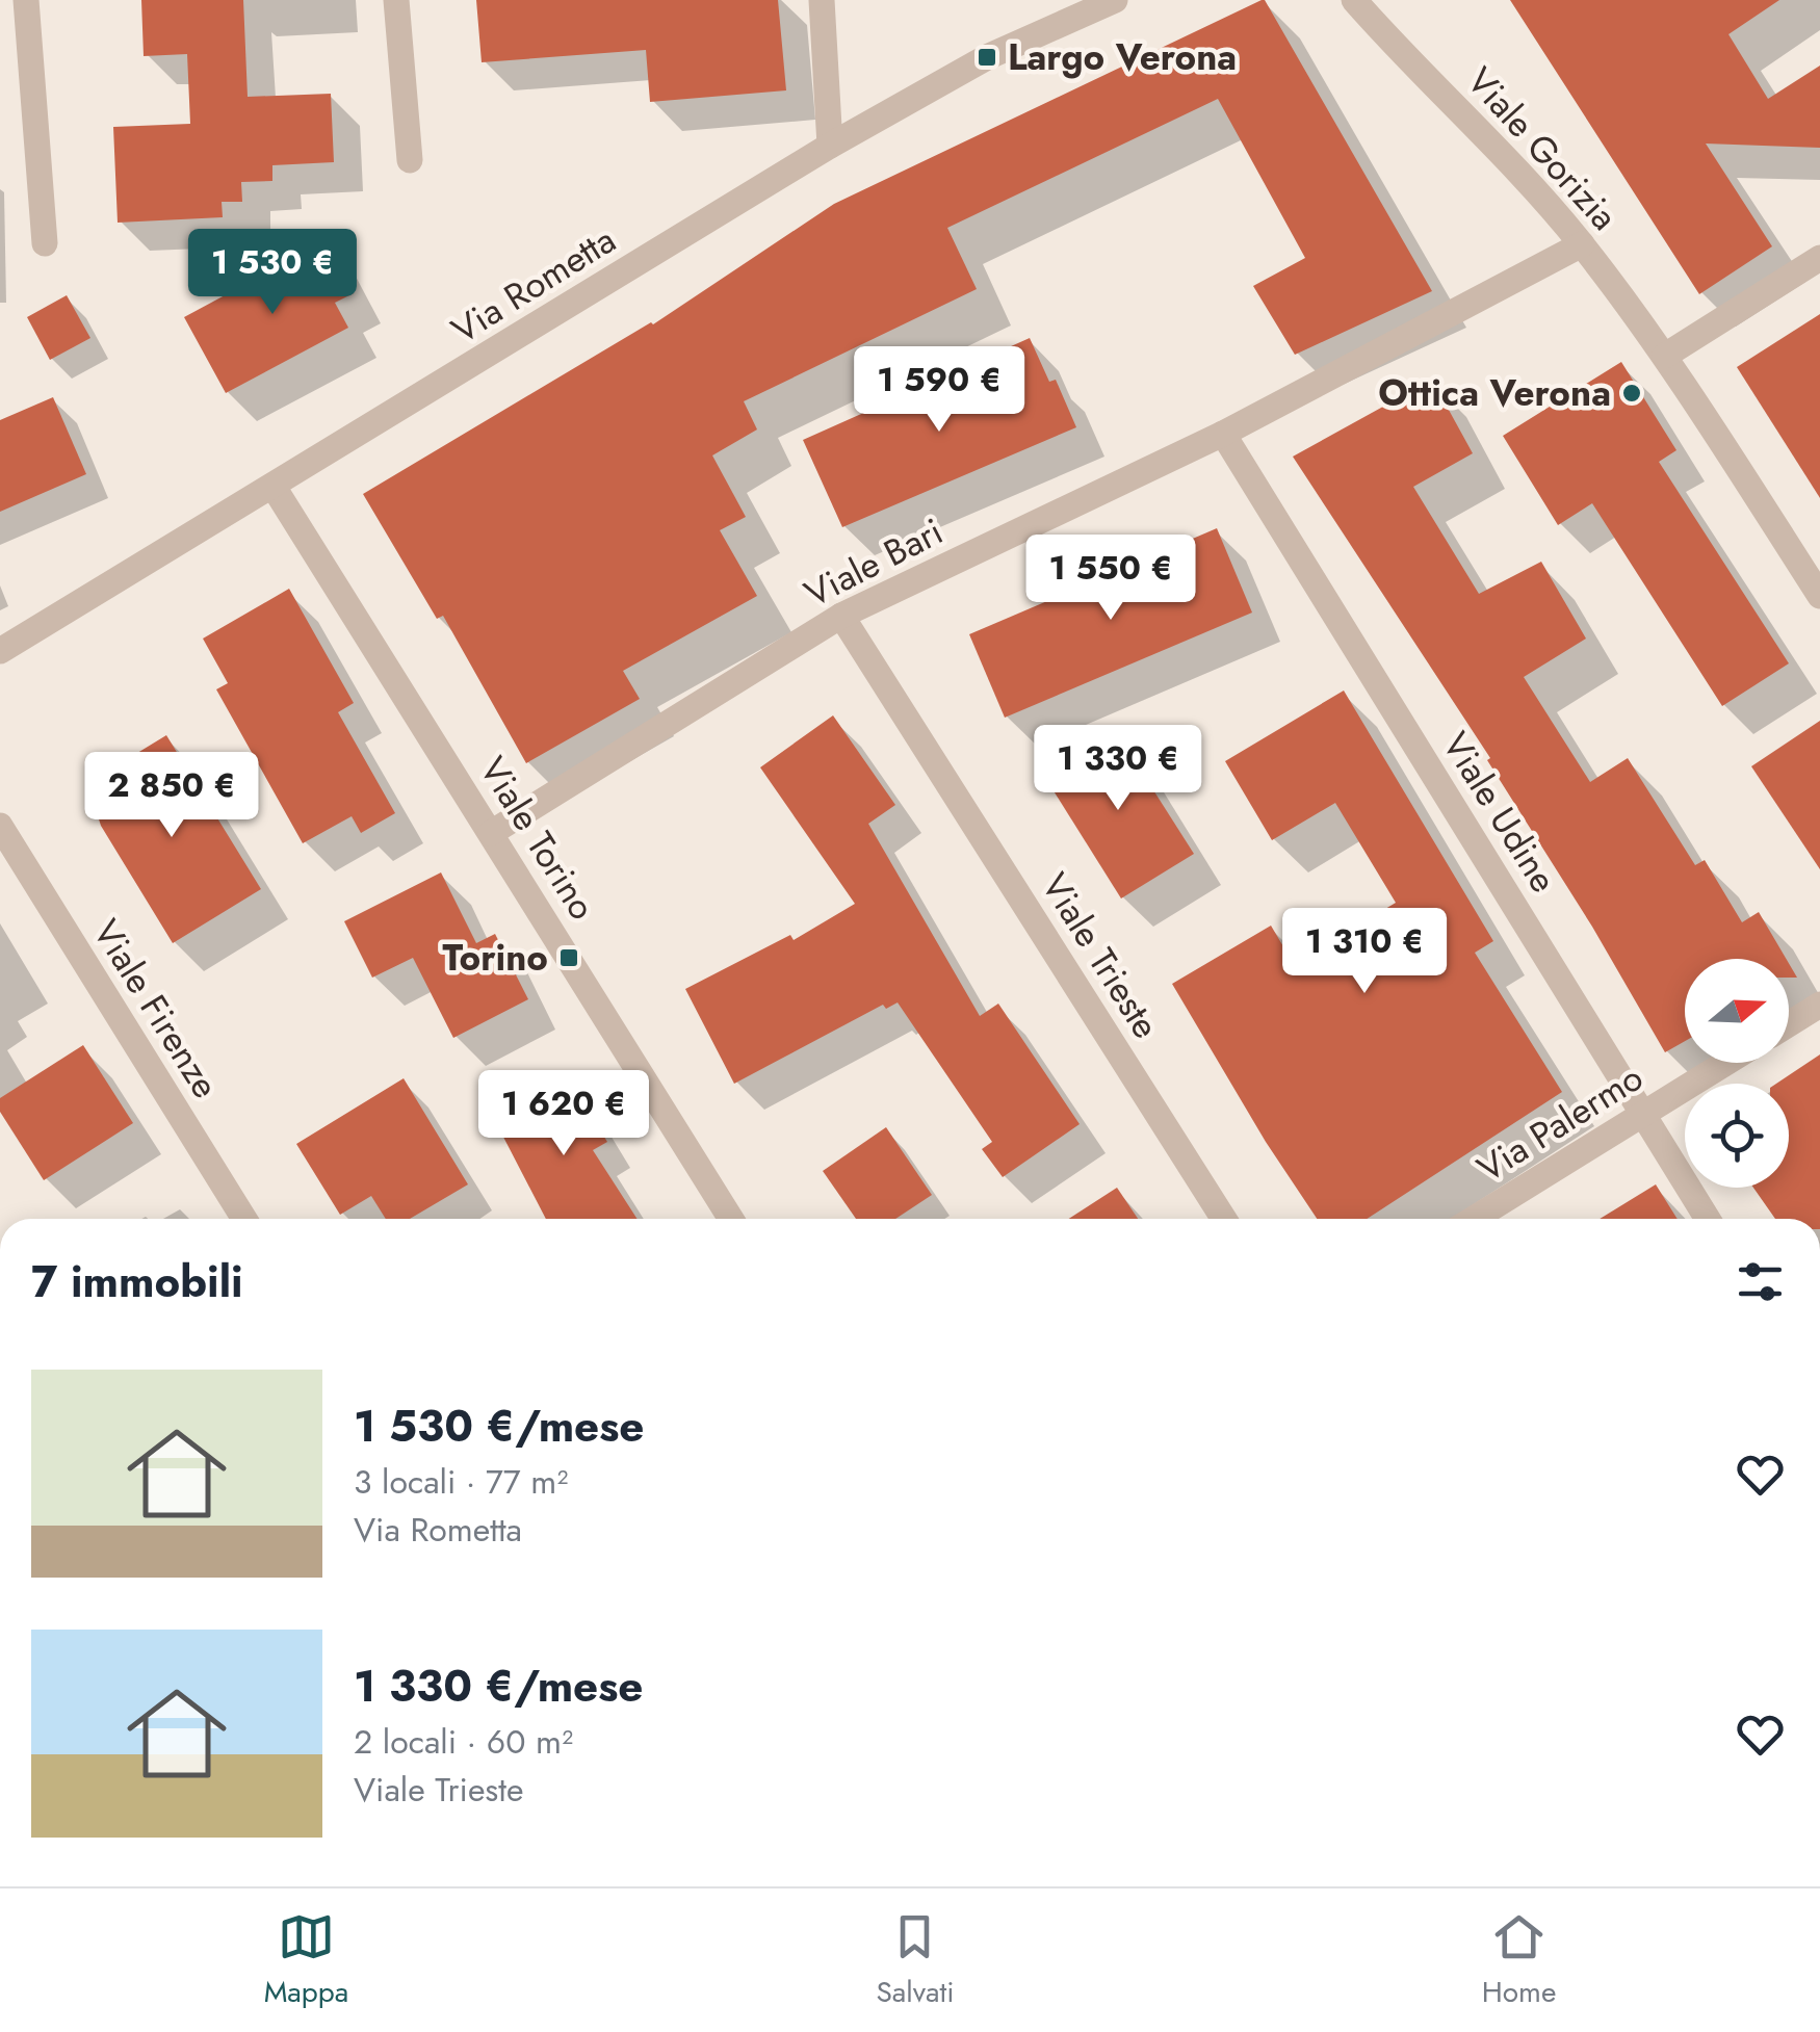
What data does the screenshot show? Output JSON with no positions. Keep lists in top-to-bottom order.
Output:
{
  "streets": {
    "street": [
      "Viale Gorizia",
      "Via Rometta",
      "Viale Bari",
      "Viale Udine",
      "Viale Torino",
      "Viale Trieste",
      "Viale Firenze",
      "Via Palermo"
    ]
  },
  "crossings": [
    ["Viale Gorizia", "Viale Bari"],
    ["Via Rometta", "Viale Torino"],
    ["Viale Bari", "Viale Udine"],
    ["Viale Bari", "Viale Torino"],
    ["Viale Bari", "Viale Trieste"],
    ["Viale Udine", "Via Palermo"]
  ],
  "places": {
    "transit": ["Largo Verona", "Torino"],
    "other": ["Ottica Verona"]
  },
  "north": "right",
  "page": {
    "price": [
      "1 530 €",
      "1 590 €",
      "1 550 €",
      "1 330 €",
      "2 850 €",
      "1 310 €",
      "1 620 €"
    ],
    "heading": "7 immobili",
    "list": [
      {
        "name": "1 530 €/mese",
        "note": "3 locali · 77 m² · Via Rometta"
      },
      {
        "name": "1 330 €/mese",
        "note": "2 locali · 60 m² · Viale Trieste"
      }
    ],
    "tabs": ["Mappa", "Salvati", "Home"]
  }
}
